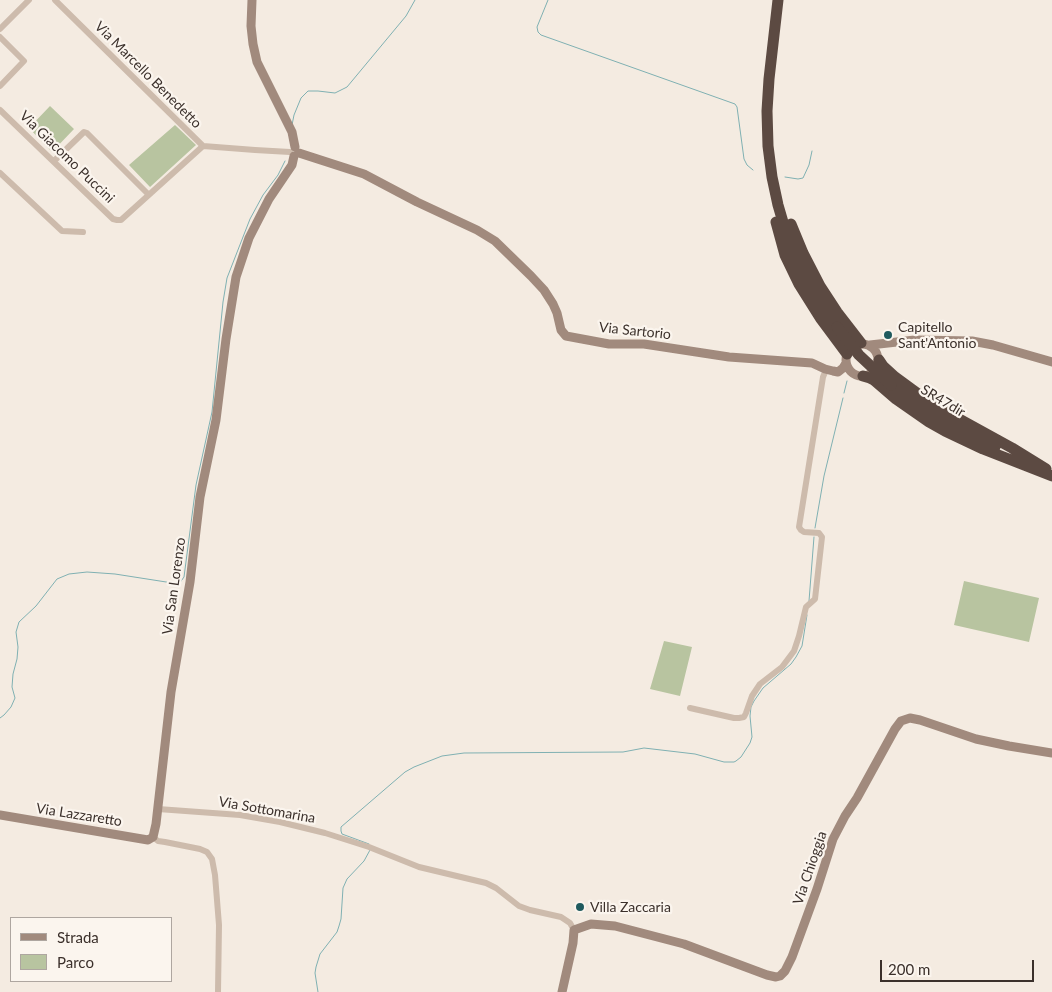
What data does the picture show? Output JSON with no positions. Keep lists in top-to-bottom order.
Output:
{
  "streets": {
    "highway": ["SR47dir"],
    "street": [
      "Via Marcello Benedetto",
      "Via Giacomo Puccini",
      "Via Sartorio",
      "Via San Lorenzo",
      "Via Sottomarina",
      "Via Lazzaretto",
      "Via Chioggia"
    ]
  },
  "crossings": [
    ["Via Sartorio", "Via San Lorenzo"],
    ["Via San Lorenzo", "Via Sottomarina"],
    ["Via San Lorenzo", "Via Lazzaretto"],
    ["Via Sottomarina", "Via Chioggia"]
  ],
  "places": ["Capitello Sant'Antonio", "Villa Zaccaria"],
  "legend": ["Strada", "Parco"],
  "scale_bar": "200 m"
}
